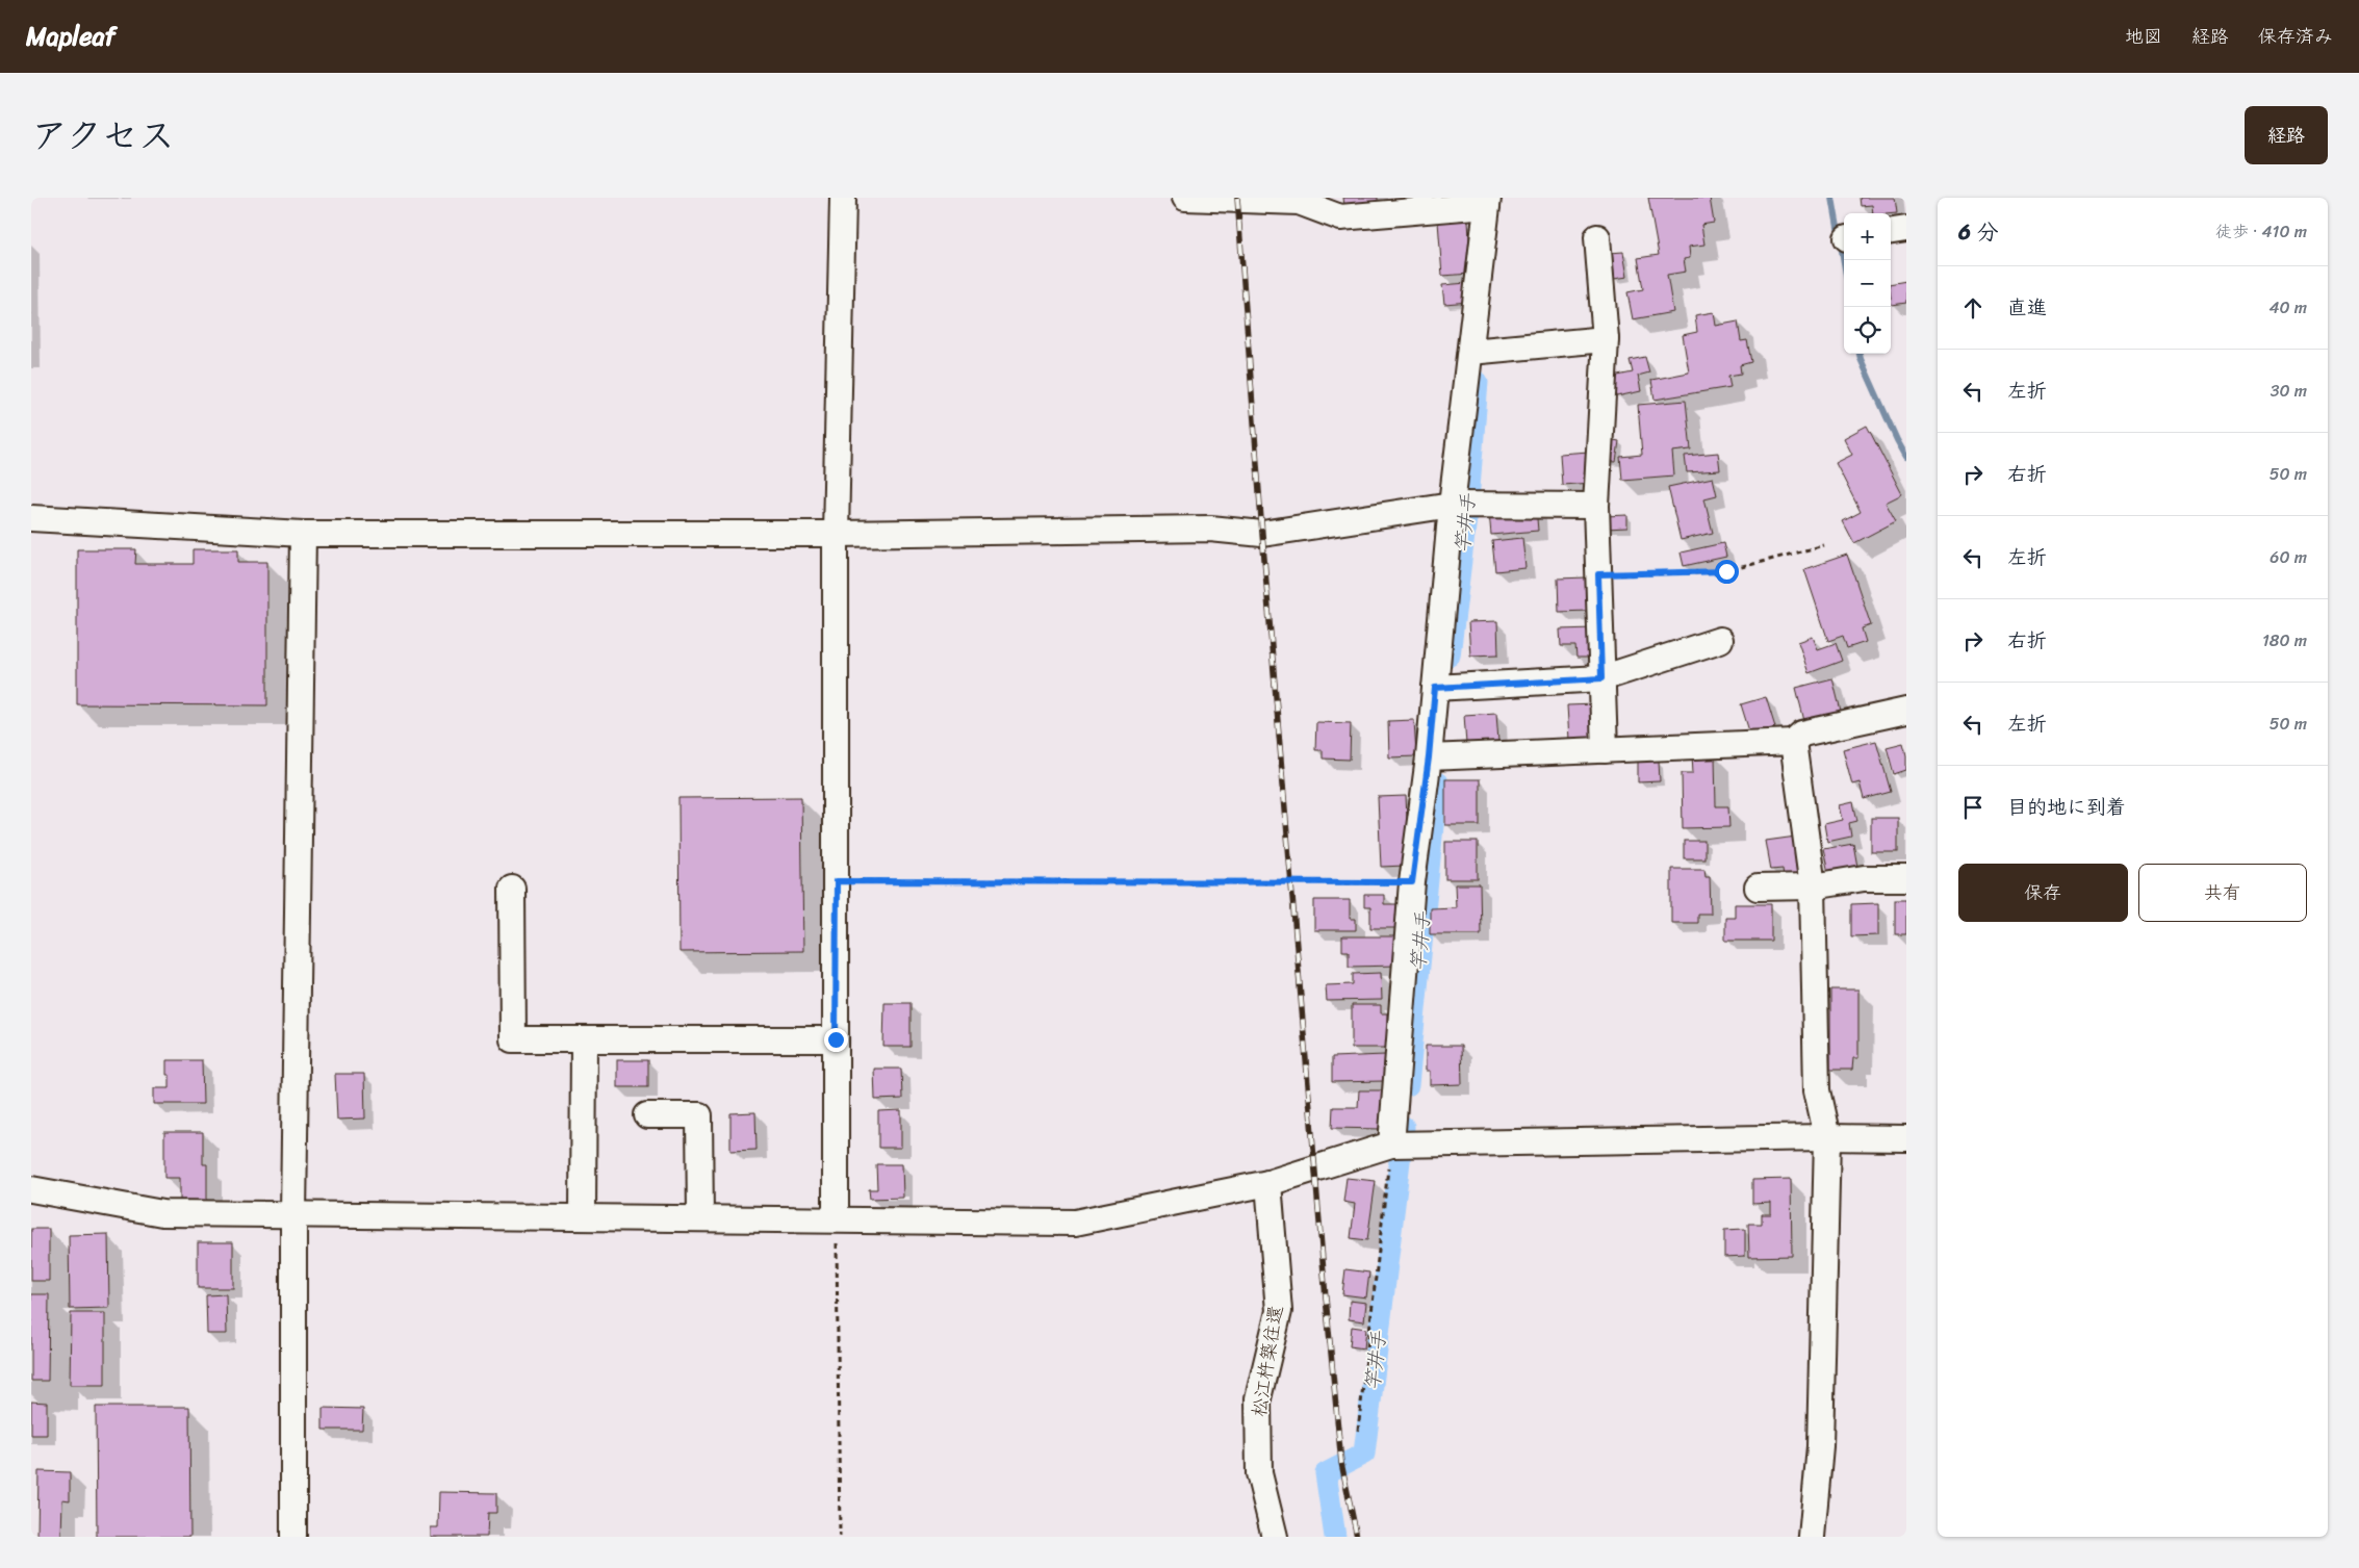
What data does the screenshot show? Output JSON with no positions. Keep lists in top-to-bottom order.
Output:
{
  "streets": {
    "street": ["松江杵築往還"]
  },
  "water": ["竿井手"],
  "page": {
    "header": "Mapleaf",
    "nav": ["地図", "経路", "保存済み"],
    "title": "アクセス",
    "buttons": [
      "経路",
      ["保存", "共有"]
    ],
    "heading": ["6 分", "徒歩 · 410 m"],
    "map_buttons": ["+", "−"],
    "list": [
      ["直進", "40 m"],
      ["左折", "30 m"],
      ["右折", "50 m"],
      ["左折", "60 m"],
      ["右折", "180 m"],
      ["左折", "50 m"],
      "目的地に到着"
    ]
  }
}
